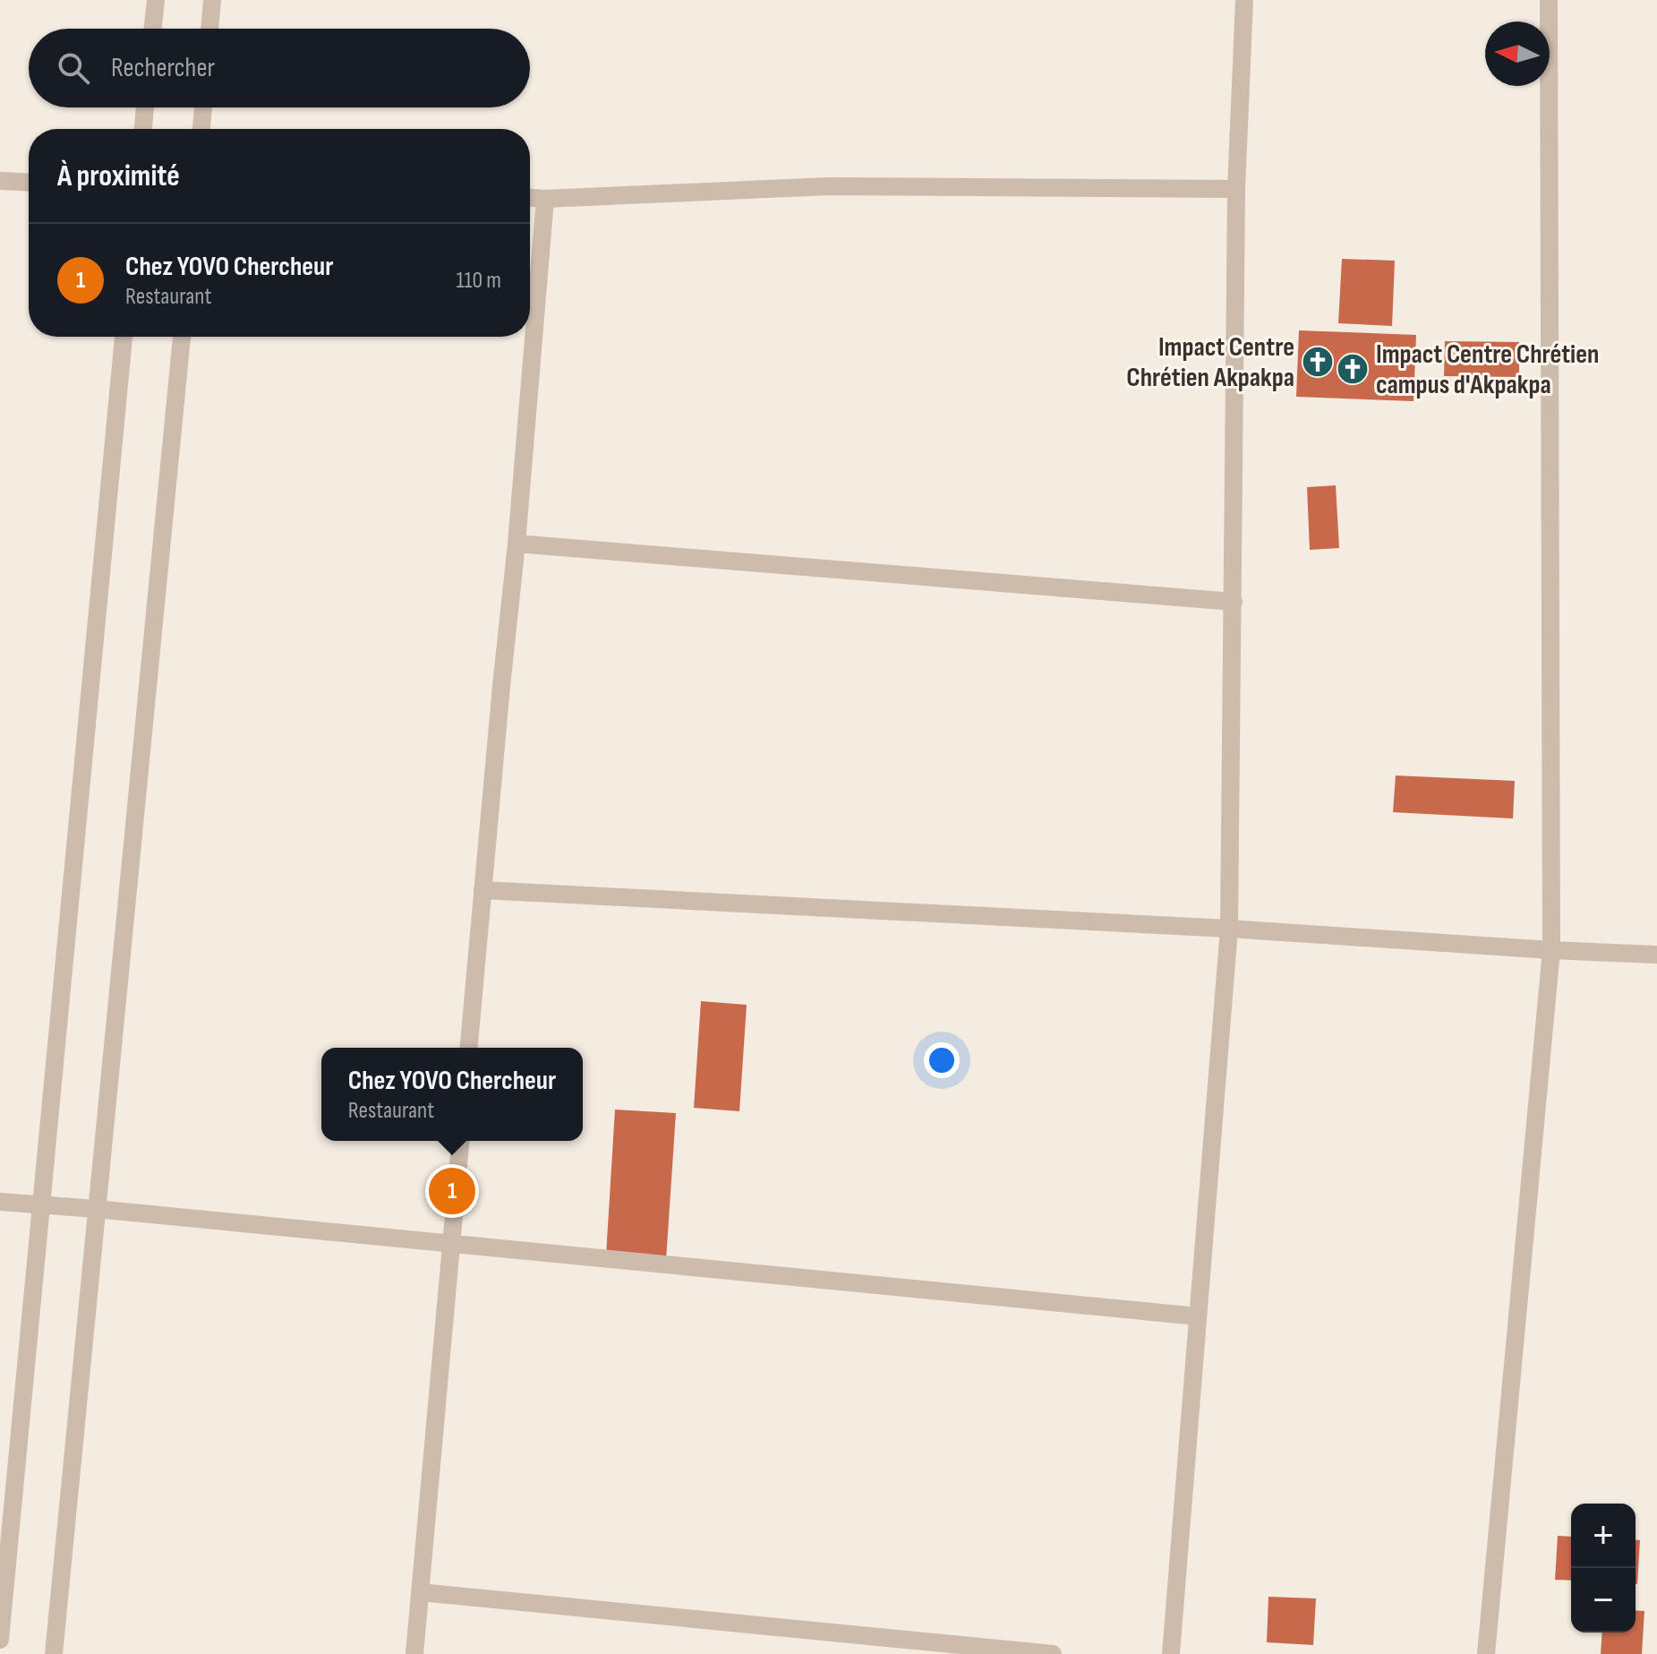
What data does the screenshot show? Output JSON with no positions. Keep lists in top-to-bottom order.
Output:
{
  "places": {
    "church": ["Impact Centre Chrétien Akpakpa", "Impact Centre Chrétien campus d'Akpakpa"]
  },
  "north": "left",
  "page": {
    "search": "Rechercher",
    "heading": "À proximité",
    "list": [
      {
        "mark": "1",
        "name": "Chez YOVO Chercheur",
        "note": "Restaurant",
        "value": "110 m"
      }
    ],
    "popup": ["Chez YOVO Chercheur", "Restaurant"],
    "pins": "1",
    "map_buttons": ["+", "−"]
  }
}
